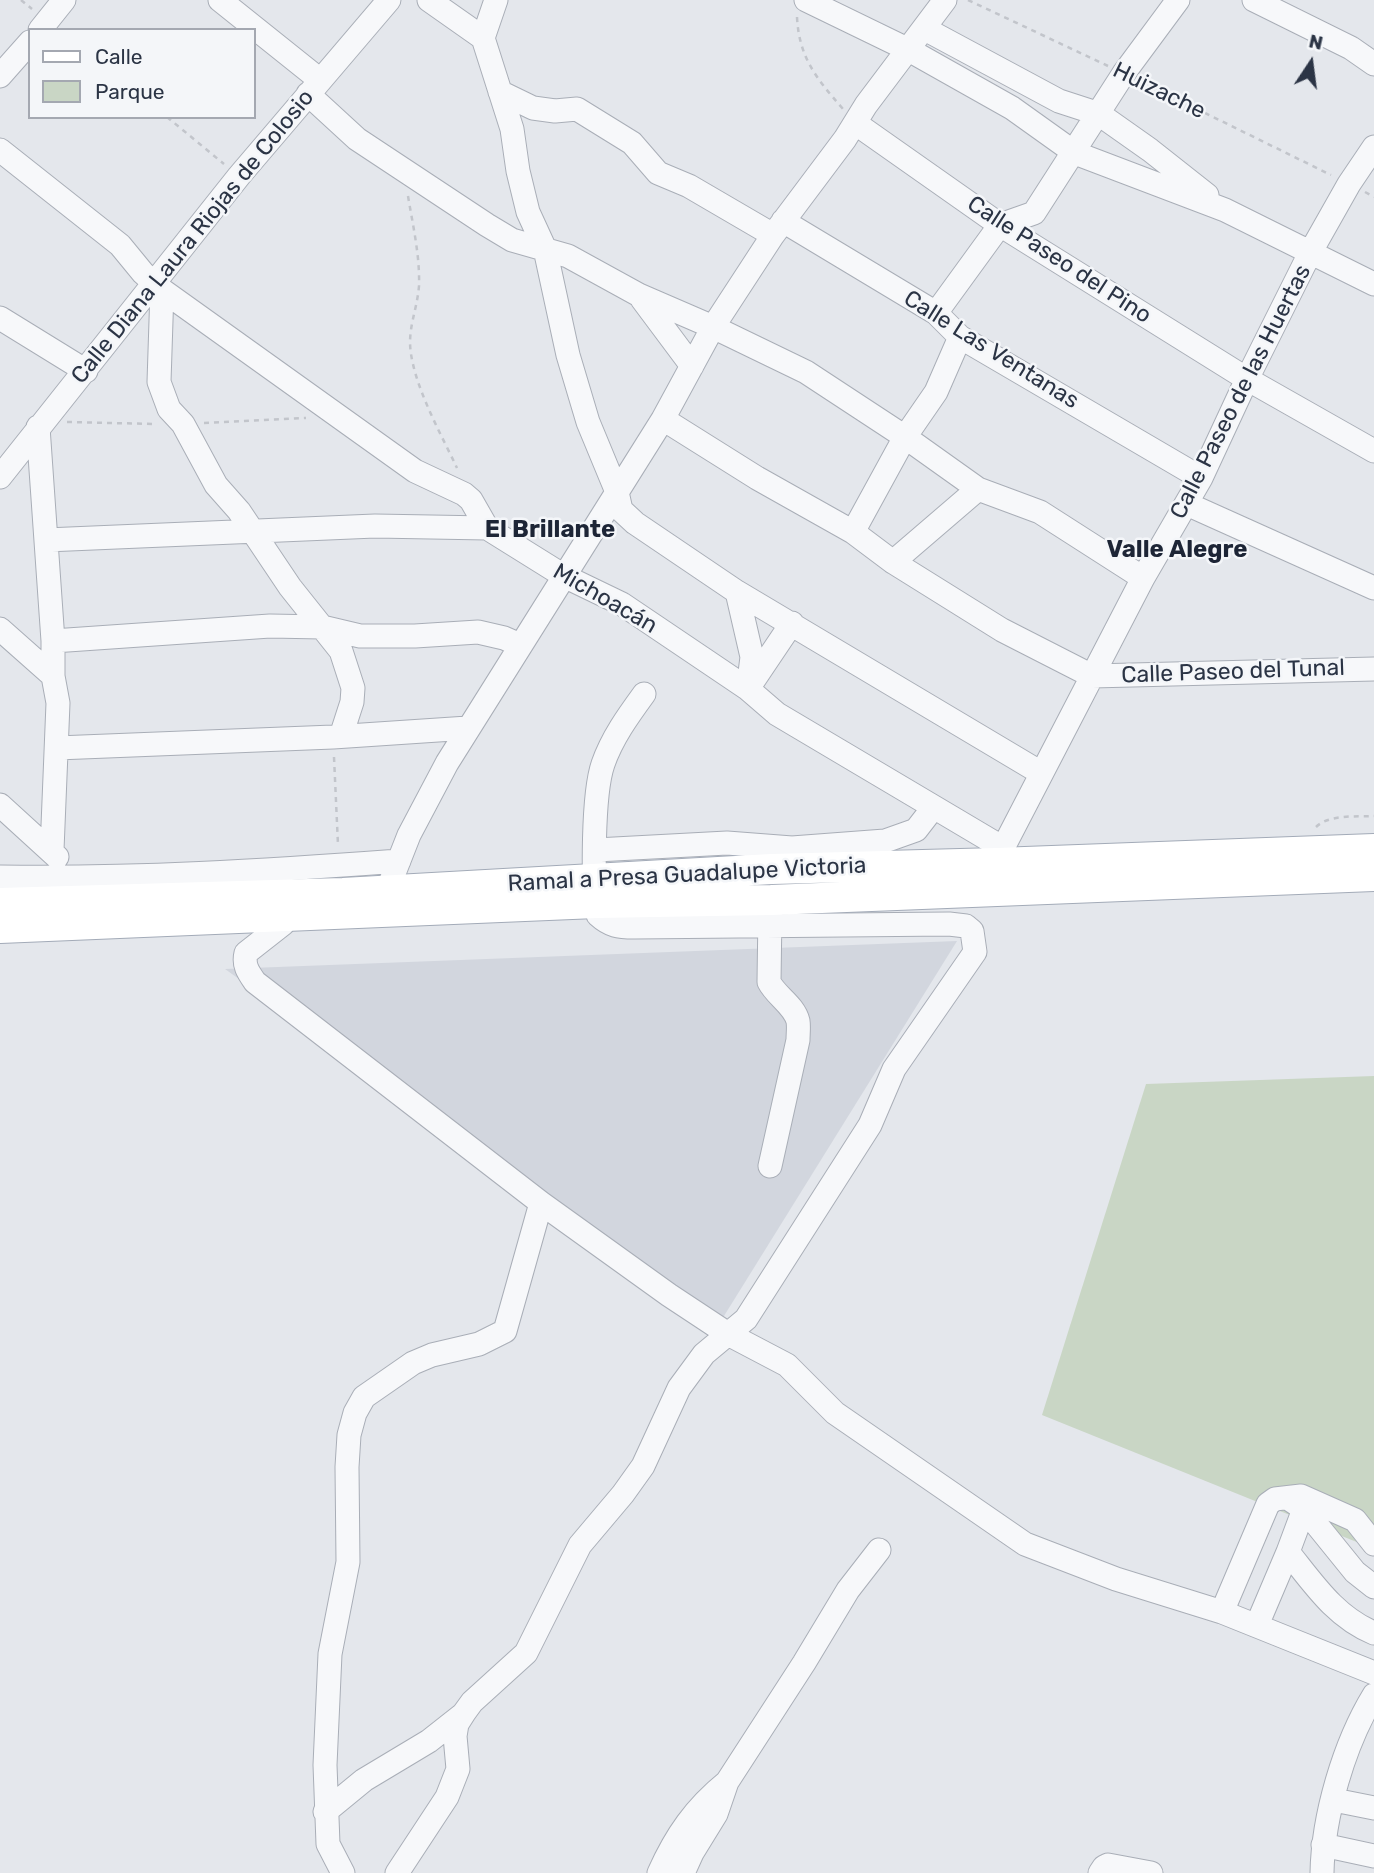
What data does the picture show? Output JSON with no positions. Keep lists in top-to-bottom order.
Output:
{
  "streets": {
    "main road": ["Ramal a Presa Guadalupe Victoria"],
    "street": [
      "Calle Diana Laura Riojas de Colosio",
      "Calle Paseo del Pino",
      "Calle Las Ventanas",
      "Calle Paseo de las Huertas",
      "Michoacán",
      "Calle Paseo del Tunal"
    ],
    "path": ["Huizache"]
  },
  "crossings": [
    ["Huizache", "Calle Paseo de las Huertas"],
    ["Calle Paseo del Pino", "Calle Paseo de las Huertas"],
    ["Calle Las Ventanas", "Calle Paseo de las Huertas"],
    ["Calle Paseo de las Huertas", "Michoacán"],
    ["Calle Paseo de las Huertas", "Calle Paseo del Tunal"],
    ["Calle Paseo de las Huertas", "Ramal a Presa Guadalupe Victoria"],
    ["Michoacán", "Ramal a Presa Guadalupe Victoria"]
  ],
  "districts": ["El Brillante", "Valle Alegre"],
  "legend": ["Calle", "Parque"],
  "north": "top"
}
